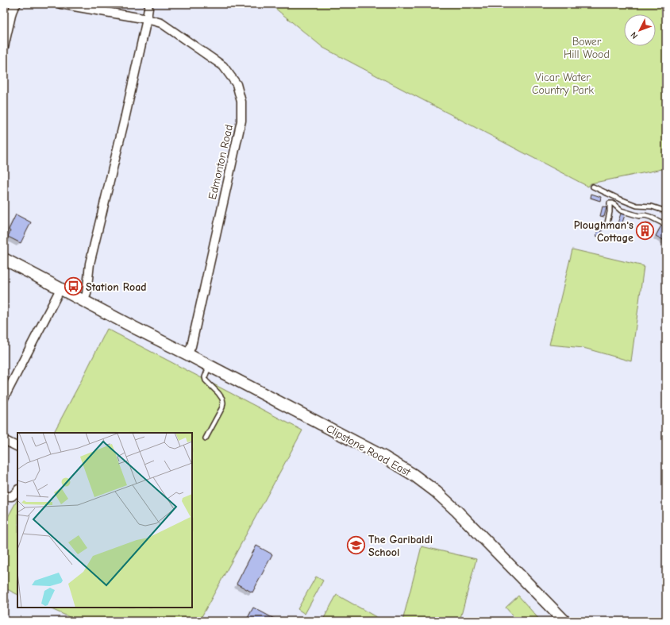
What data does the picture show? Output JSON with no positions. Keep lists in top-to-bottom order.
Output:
{
  "streets": {
    "main road": ["Clipstone Road East"],
    "street": ["Edmonton Road"]
  },
  "crossings": [
    ["Edmonton Road", "Clipstone Road East"]
  ],
  "parks": ["Bower Hill Wood", "Vicar Water Country Park"],
  "places": {
    "building": ["Ploughman's Cottage"],
    "bus stop": ["Station Road"],
    "school or university": ["The Garibaldi School"]
  },
  "north": "bottom left"
}
